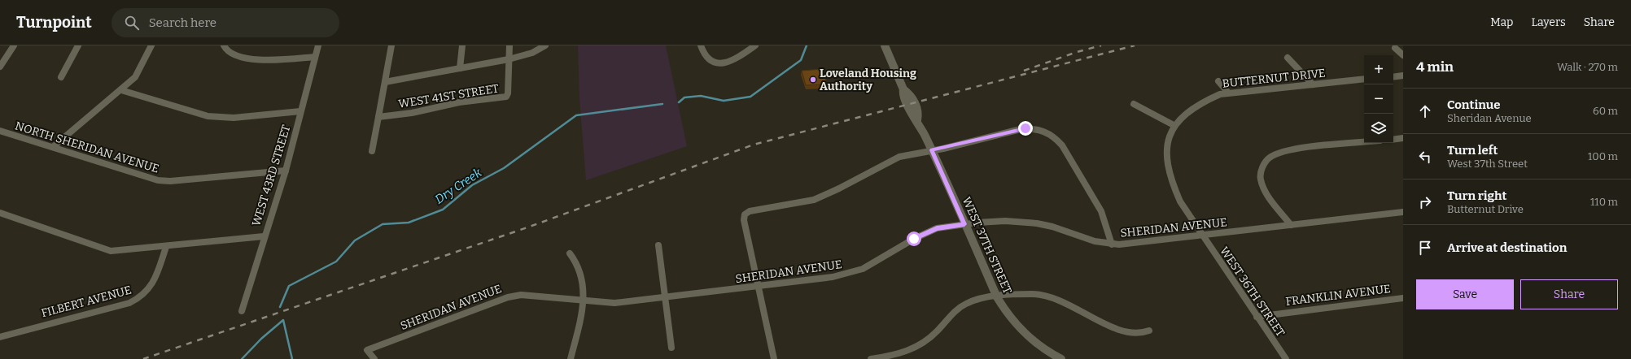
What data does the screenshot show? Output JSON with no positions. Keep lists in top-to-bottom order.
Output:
{
  "streets": {
    "street": [
      "BUTTERNUT DRIVE",
      "WEST 41ST STREET",
      "NORTH SHERIDAN AVENUE",
      "WEST 43RD STREET",
      "SHERIDAN AVENUE",
      "WEST 37TH STREET",
      "WEST 36TH STREET",
      "FRANKLIN AVENUE",
      "FILBERT AVENUE"
    ]
  },
  "crossings": [
    ["BUTTERNUT DRIVE", "SHERIDAN AVENUE"],
    ["BUTTERNUT DRIVE", "WEST 36TH STREET"],
    ["NORTH SHERIDAN AVENUE", "WEST 43RD STREET"],
    ["SHERIDAN AVENUE", "WEST 37TH STREET"],
    ["SHERIDAN AVENUE", "WEST 36TH STREET"],
    ["WEST 36TH STREET", "FRANKLIN AVENUE"]
  ],
  "water": ["Dry Creek"],
  "places": ["Loveland Housing Authority"],
  "page": {
    "header": "Turnpoint",
    "search": "Search here",
    "nav": ["Map", "Layers", "Share"],
    "heading": ["4 min", "Walk · 270 m"],
    "map_buttons": ["+", "−"],
    "list": [
      ["Continue", "Sheridan Avenue", "60 m"],
      ["Turn left", "West 37th Street", "100 m"],
      ["Turn right", "Butternut Drive", "110 m"],
      "Arrive at destination"
    ],
    "buttons": ["Save", "Share"]
  }
}
